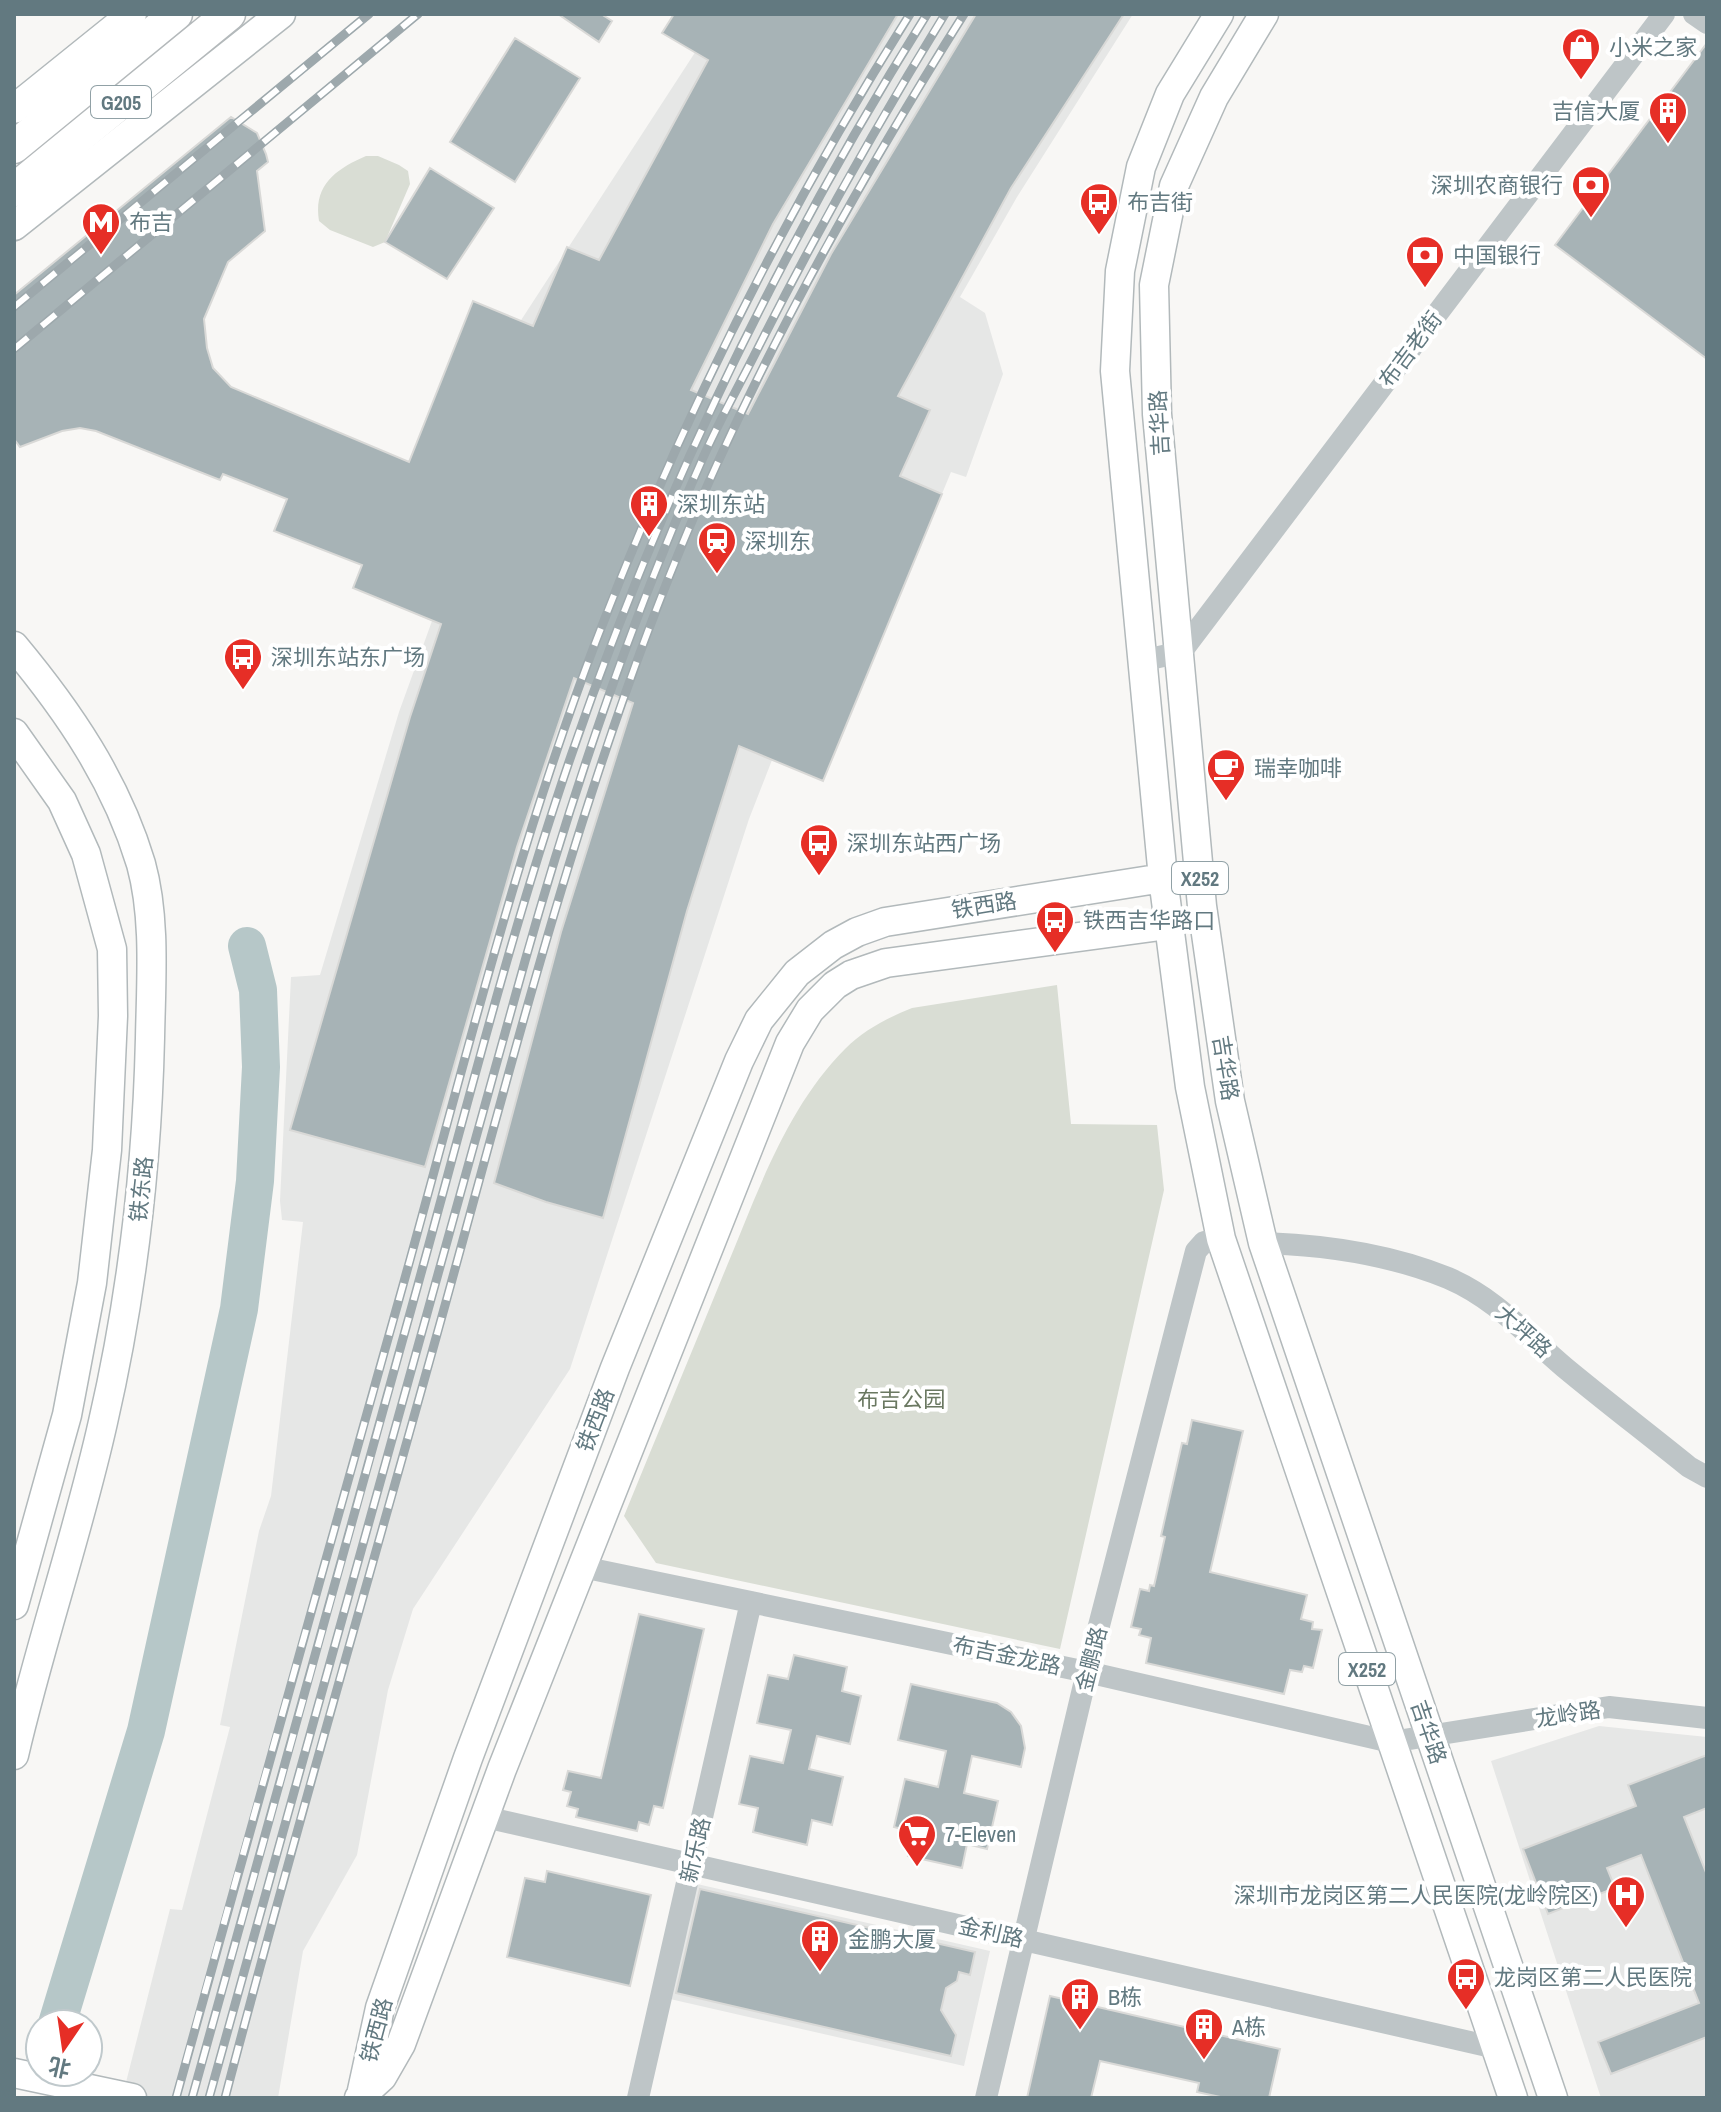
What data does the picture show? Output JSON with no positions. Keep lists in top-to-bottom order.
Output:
{
  "streets": {
    "highway": ["G205"],
    "main road": [
      "吉华路",
      "X252",
      "铁西路",
      "铁东路"
    ],
    "street": [
      "布吉老街",
      "大坪路",
      "布吉金龙路",
      "金鹏路",
      "龙岭路",
      "新乐路",
      "金利路"
    ]
  },
  "crossings": [
    ["布吉老街", "吉华路"],
    ["吉华路", "铁西路"],
    ["吉华路", "大坪路"],
    ["吉华路", "布吉金龙路"],
    ["吉华路", "金鹏路"],
    ["吉华路", "龙岭路"],
    ["吉华路", "金利路"],
    ["铁西路", "布吉金龙路"],
    ["铁西路", "金利路"],
    ["布吉金龙路", "金鹏路"],
    ["布吉金龙路", "龙岭路"],
    ["布吉金龙路", "新乐路"],
    ["金鹏路", "金利路"],
    ["新乐路", "金利路"]
  ],
  "parks": ["布吉公园"],
  "places": {
    "shop": ["小米之家"],
    "building": [
      "吉信大厦",
      "深圳东站",
      "金鹏大厦",
      "B栋",
      "A栋"
    ],
    "bank": ["深圳农商银行", "中国银行"],
    "bus stop": [
      "布吉街",
      "深圳东站东广场",
      "深圳东站西广场",
      "铁西吉华路口",
      "龙岗区第二人民医院"
    ],
    "metro station": ["布吉"],
    "station": ["深圳东"],
    "cafe": ["瑞幸咖啡"],
    "supermarket": ["7-Eleven"],
    "hospital": ["深圳市龙岗区第二人民医院(龙岭院区)"]
  },
  "north": "bottom"
}
